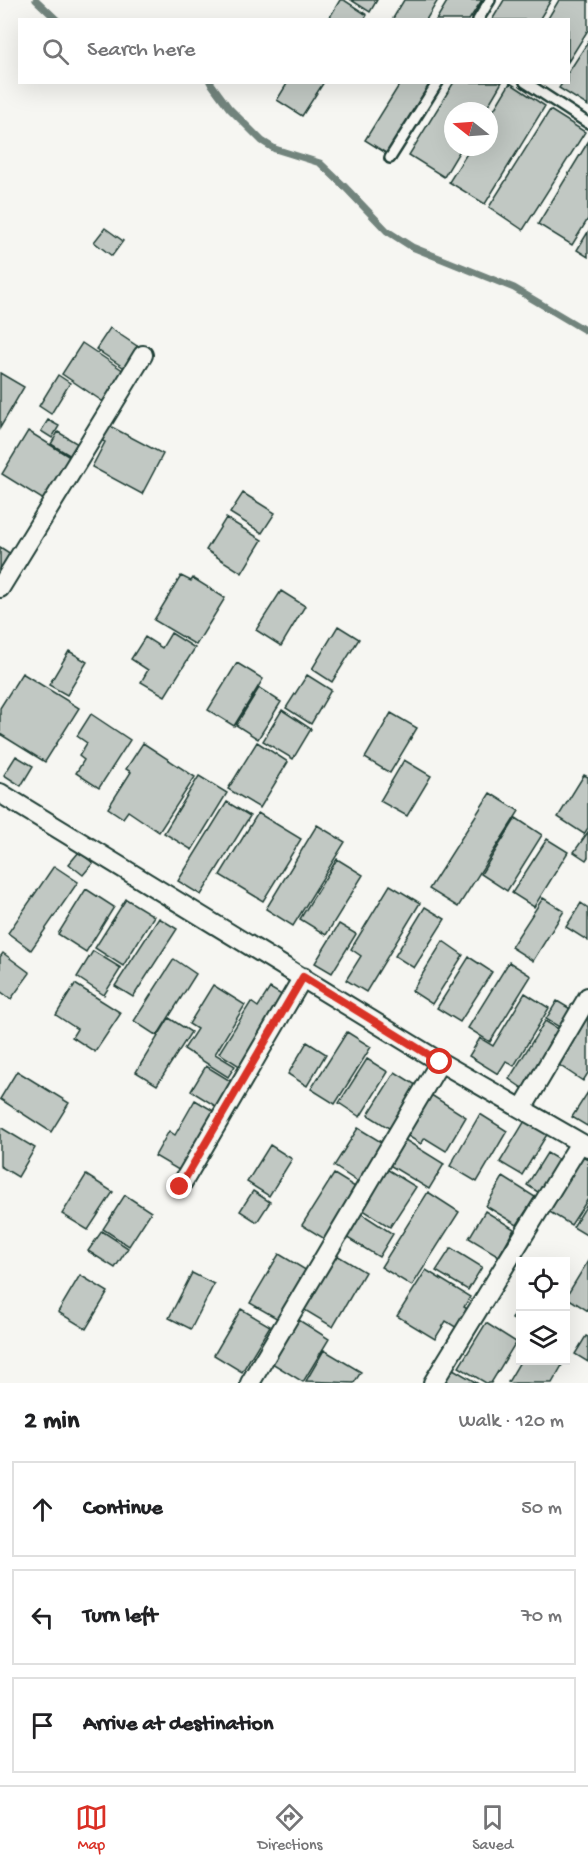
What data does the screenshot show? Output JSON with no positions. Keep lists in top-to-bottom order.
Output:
{
  "north": "left",
  "page": {
    "search": "Search here",
    "heading": ["2 min", "Walk · 120 m"],
    "list": [
      ["Continue", "50 m"],
      ["Turn left", "70 m"],
      "Arrive at destination"
    ],
    "nav": ["Map", "Directions", "Saved"]
  }
}
